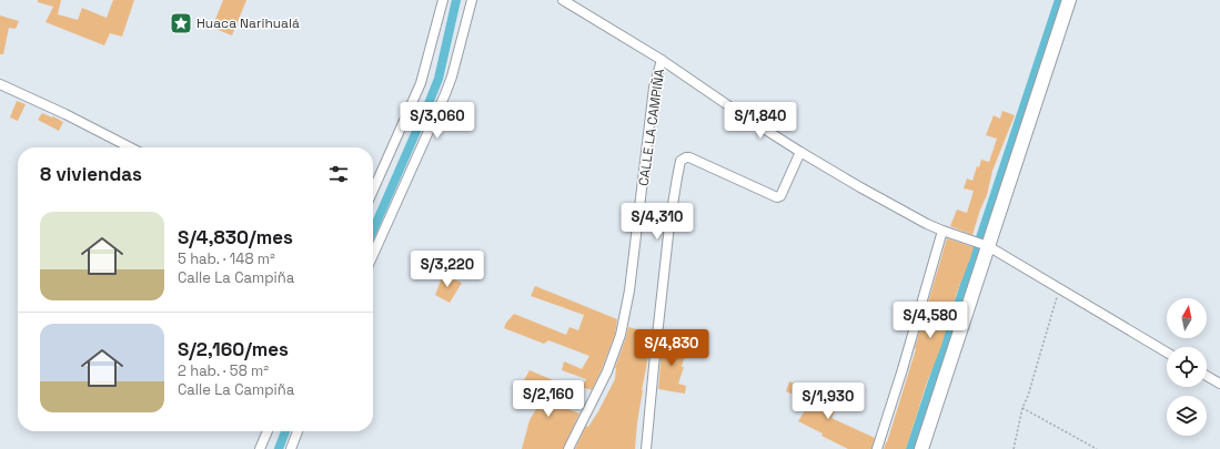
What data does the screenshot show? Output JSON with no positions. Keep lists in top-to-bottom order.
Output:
{
  "streets": {
    "street": ["CALLE LA CAMPIÑA"]
  },
  "places": {
    "place": ["Huaca Narihualá"]
  },
  "north": "top",
  "page": {
    "price": [
      "S/3,060",
      "S/1,840",
      "S/4,310",
      "S/3,220",
      "S/4,580",
      "S/4,830",
      "S/2,160",
      "S/1,930"
    ],
    "heading": "8 viviendas",
    "list": [
      {
        "name": "S/4,830/mes",
        "note": "5 hab. · 148 m² · Calle La Campiña"
      },
      {
        "name": "S/2,160/mes",
        "note": "2 hab. · 58 m² · Calle La Campiña"
      }
    ]
  }
}
